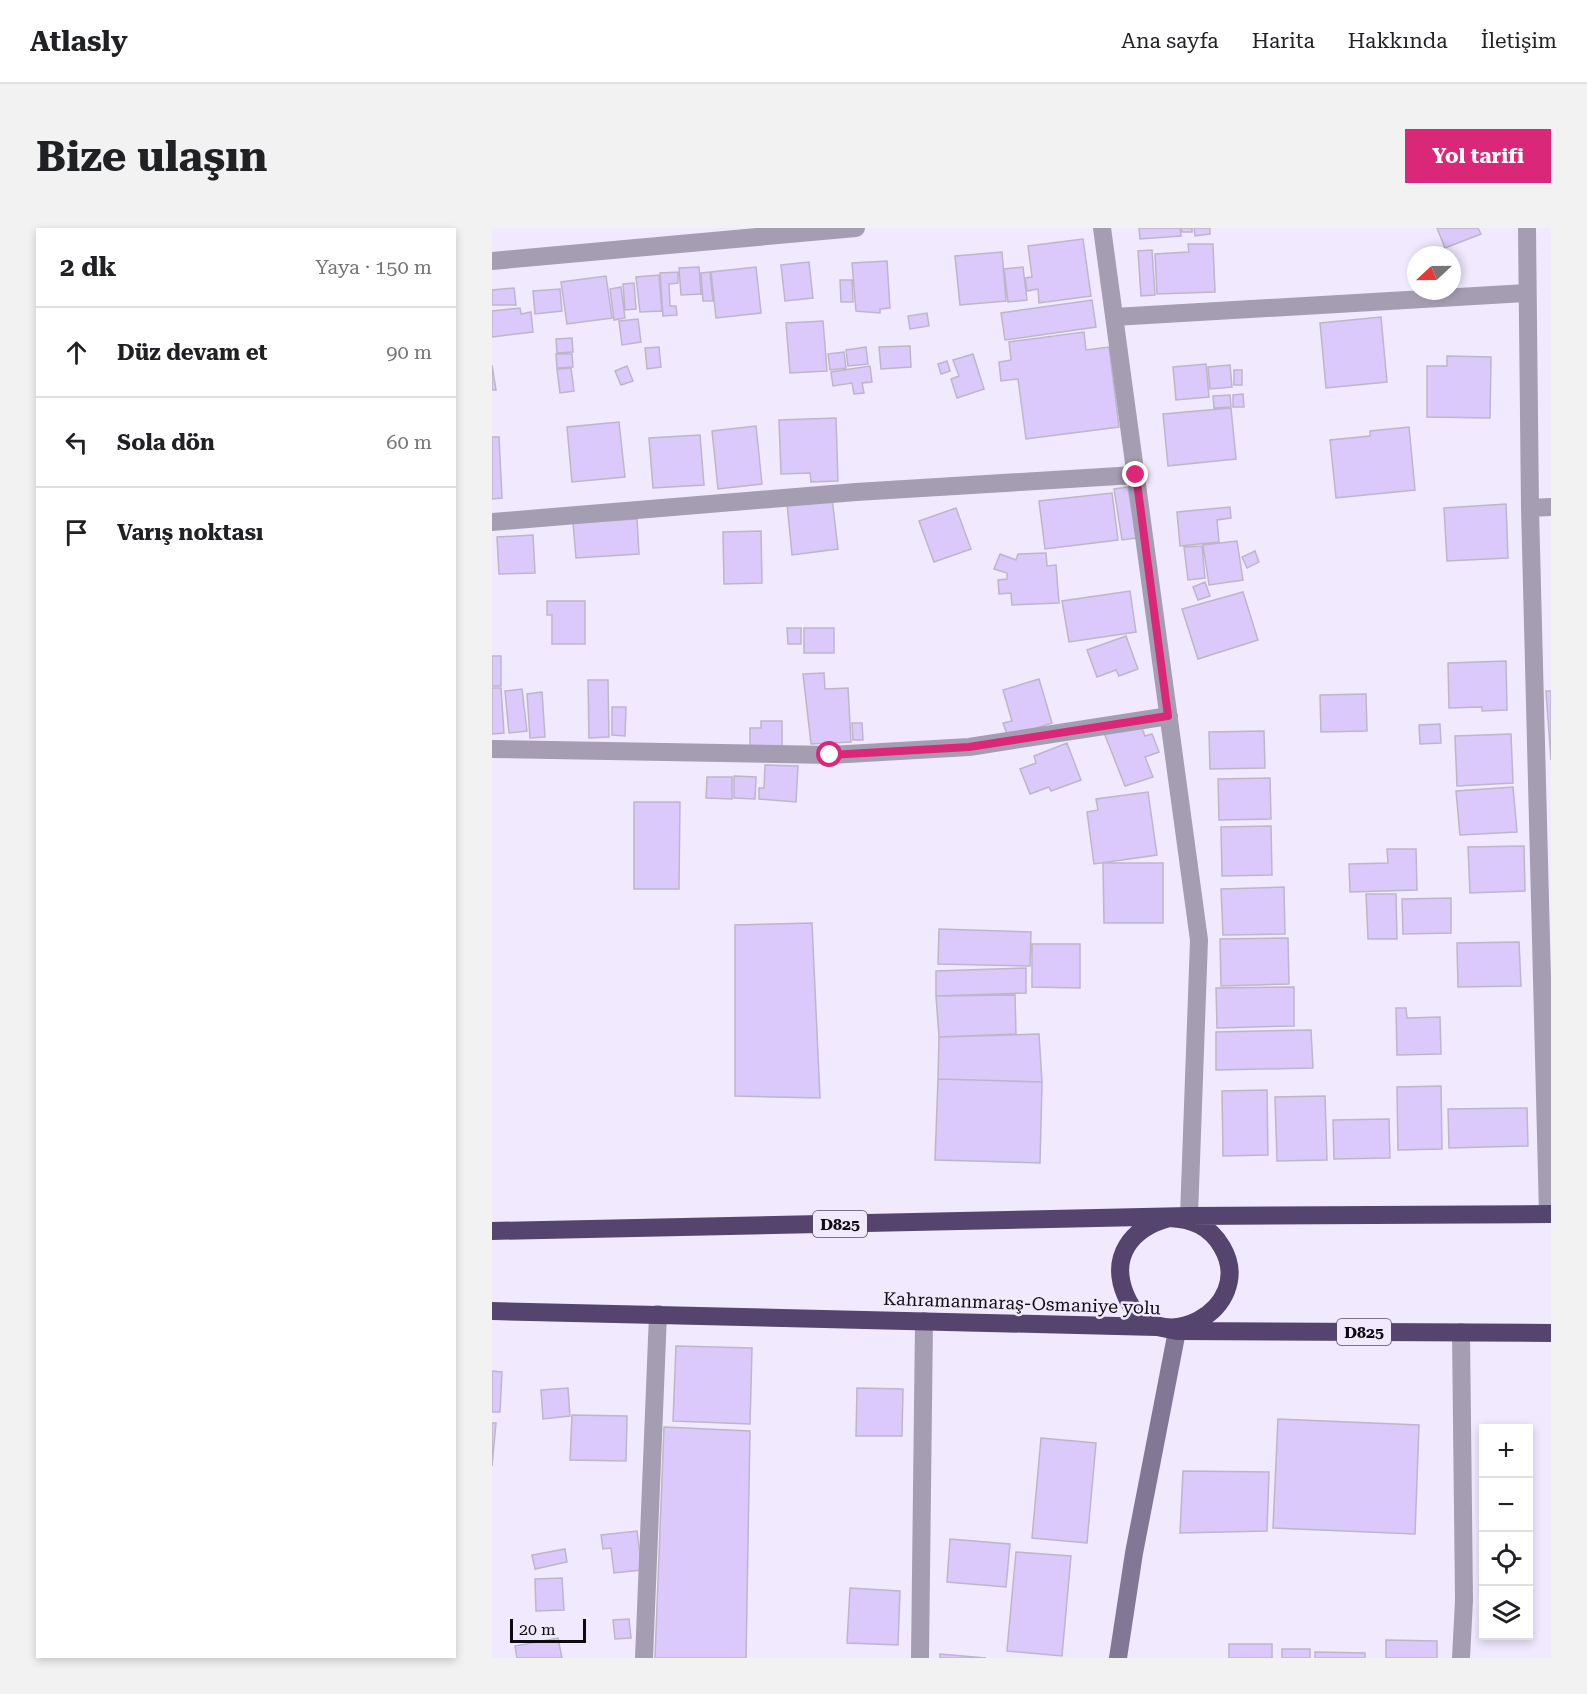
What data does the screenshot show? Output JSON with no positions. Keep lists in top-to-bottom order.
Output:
{
  "streets": {
    "highway": ["D825", "Kahramanmaraş-Osmaniye yolu"]
  },
  "crossings": [
    ["D825", "Kahramanmaraş-Osmaniye yolu"]
  ],
  "scale_bar": "20 m",
  "north": "left",
  "page": {
    "header": "Atlasly",
    "nav": [
      "Ana sayfa",
      "Harita",
      "Hakkında",
      "İletişim"
    ],
    "buttons": "Yol tarifi",
    "title": "Bize ulaşın",
    "heading": ["2 dk", "Yaya · 150 m"],
    "list": [
      ["Düz devam et", "90 m"],
      ["Sola dön", "60 m"],
      "Varış noktası"
    ],
    "map_buttons": ["+", "−"],
    "scale": "20 m"
  }
}
